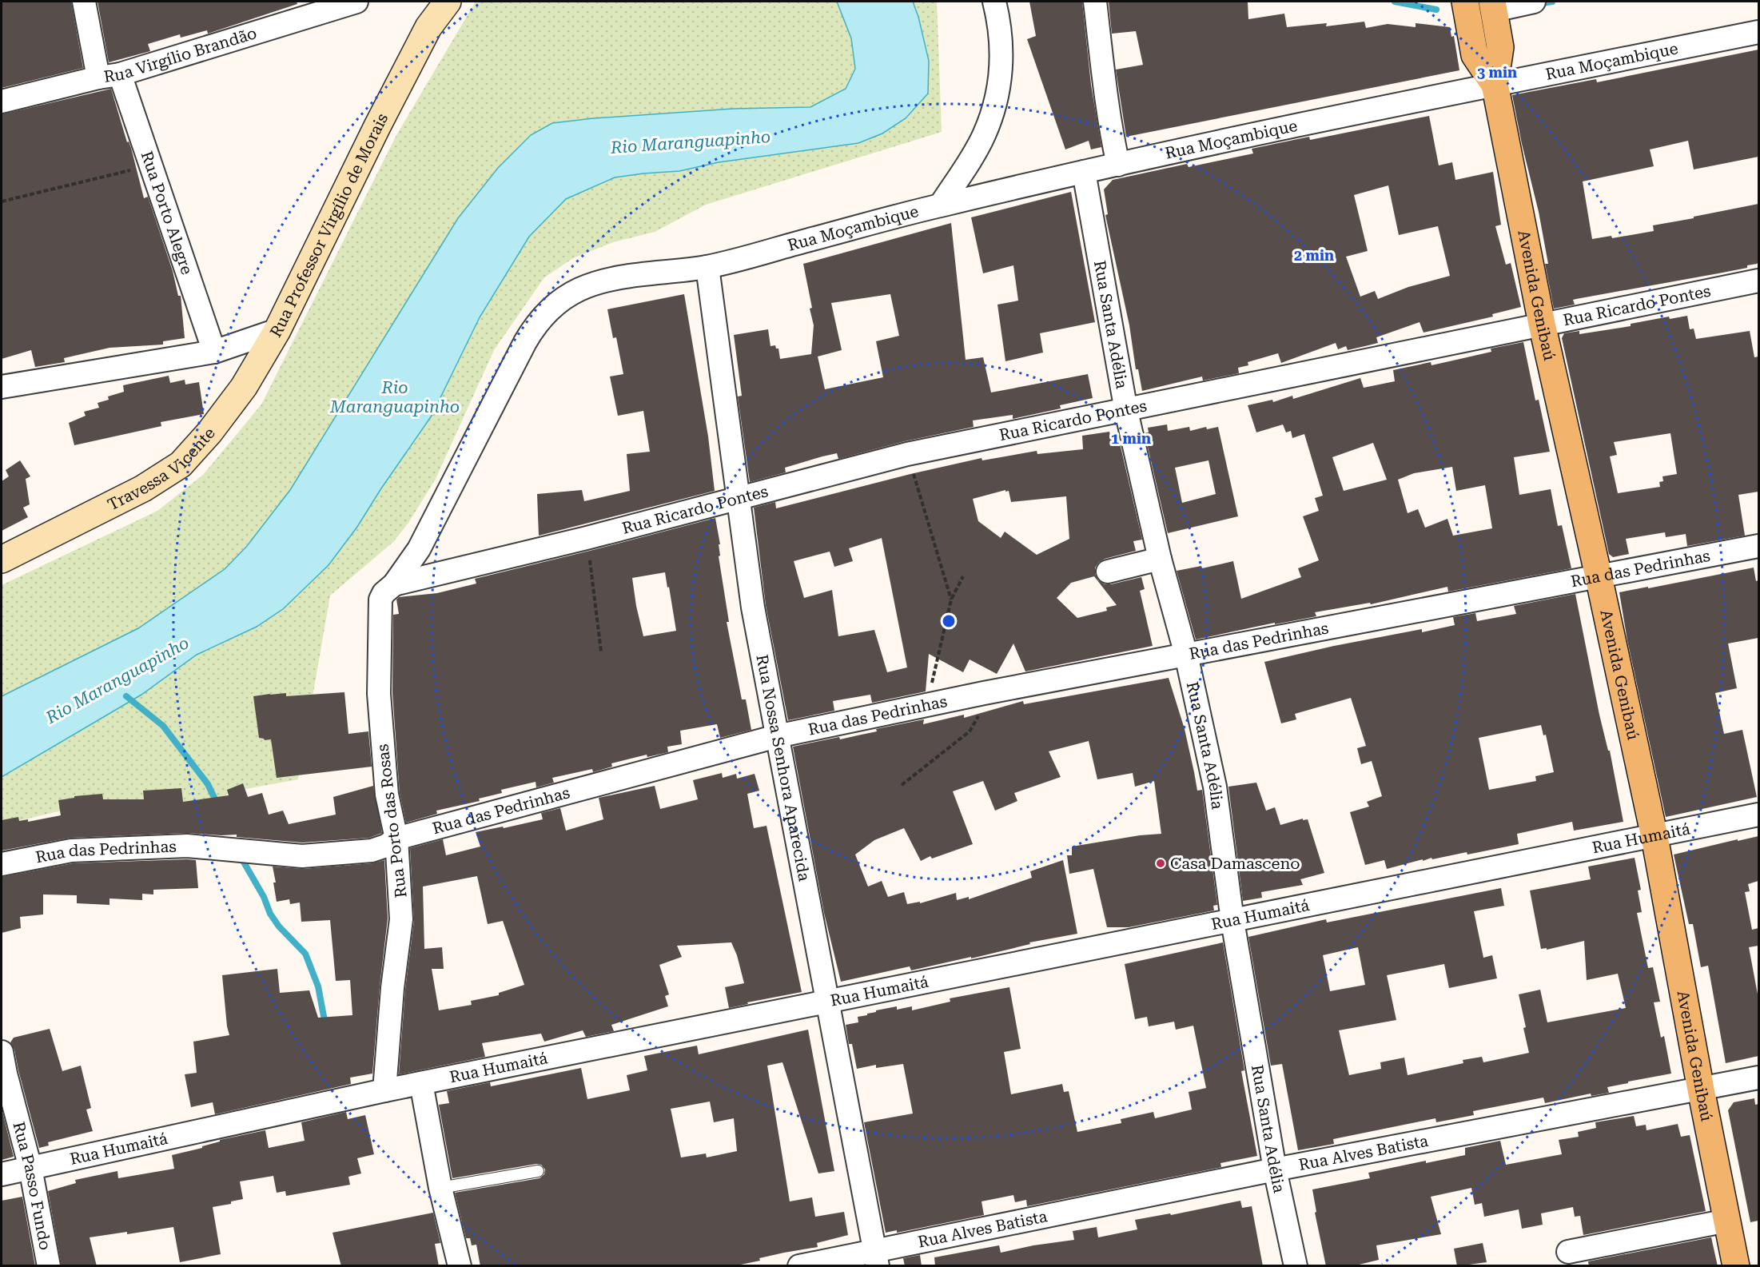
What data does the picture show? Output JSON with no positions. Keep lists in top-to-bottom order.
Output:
{
  "streets": {
    "main road": ["Rua Professor Virgílio de Morais", "Avenida Genibaú", "Travessa Vicente"],
    "street": [
      "Rua Virgílio Brandão",
      "Rua Moçambique",
      "Rua Porto Alegre",
      "Rua Ricardo Pontes",
      "Rua Santa Adélia",
      "Rua das Pedrinhas",
      "Rua Nossa Senhora Aparecida",
      "Rua Porto das Rosas",
      "Rua Humaitá",
      "Rua Alves Batista",
      "Rua Passo Fundo"
    ]
  },
  "crossings": [
    ["Rua Virgílio Brandão", "Rua Porto Alegre"],
    ["Rua Moçambique", "Avenida Genibaú"],
    ["Rua Moçambique", "Rua Ricardo Pontes"],
    ["Rua Moçambique", "Rua Santa Adélia"],
    ["Rua Moçambique", "Rua Nossa Senhora Aparecida"],
    ["Rua Moçambique", "Rua Porto das Rosas"],
    ["Rua Porto Alegre", "Rua Professor Virgílio de Morais"],
    ["Rua Professor Virgílio de Morais", "Travessa Vicente"],
    ["Avenida Genibaú", "Rua Ricardo Pontes"],
    ["Avenida Genibaú", "Rua das Pedrinhas"],
    ["Avenida Genibaú", "Rua Humaitá"],
    ["Avenida Genibaú", "Rua Alves Batista"],
    ["Rua Ricardo Pontes", "Rua Santa Adélia"],
    ["Rua Ricardo Pontes", "Rua Nossa Senhora Aparecida"],
    ["Rua Ricardo Pontes", "Rua Porto das Rosas"],
    ["Rua Santa Adélia", "Rua das Pedrinhas"],
    ["Rua Santa Adélia", "Rua Humaitá"],
    ["Rua Santa Adélia", "Rua Alves Batista"],
    ["Rua das Pedrinhas", "Rua Nossa Senhora Aparecida"],
    ["Rua das Pedrinhas", "Rua Porto das Rosas"],
    ["Rua Nossa Senhora Aparecida", "Rua Humaitá"],
    ["Rua Nossa Senhora Aparecida", "Rua Alves Batista"],
    ["Rua Porto das Rosas", "Rua Humaitá"],
    ["Rua Humaitá", "Rua Passo Fundo"]
  ],
  "water": ["Rio Maranguapinho"],
  "places": ["Casa Damasceno"],
  "rings": ["3 min", "2 min", "1 min"]
}
